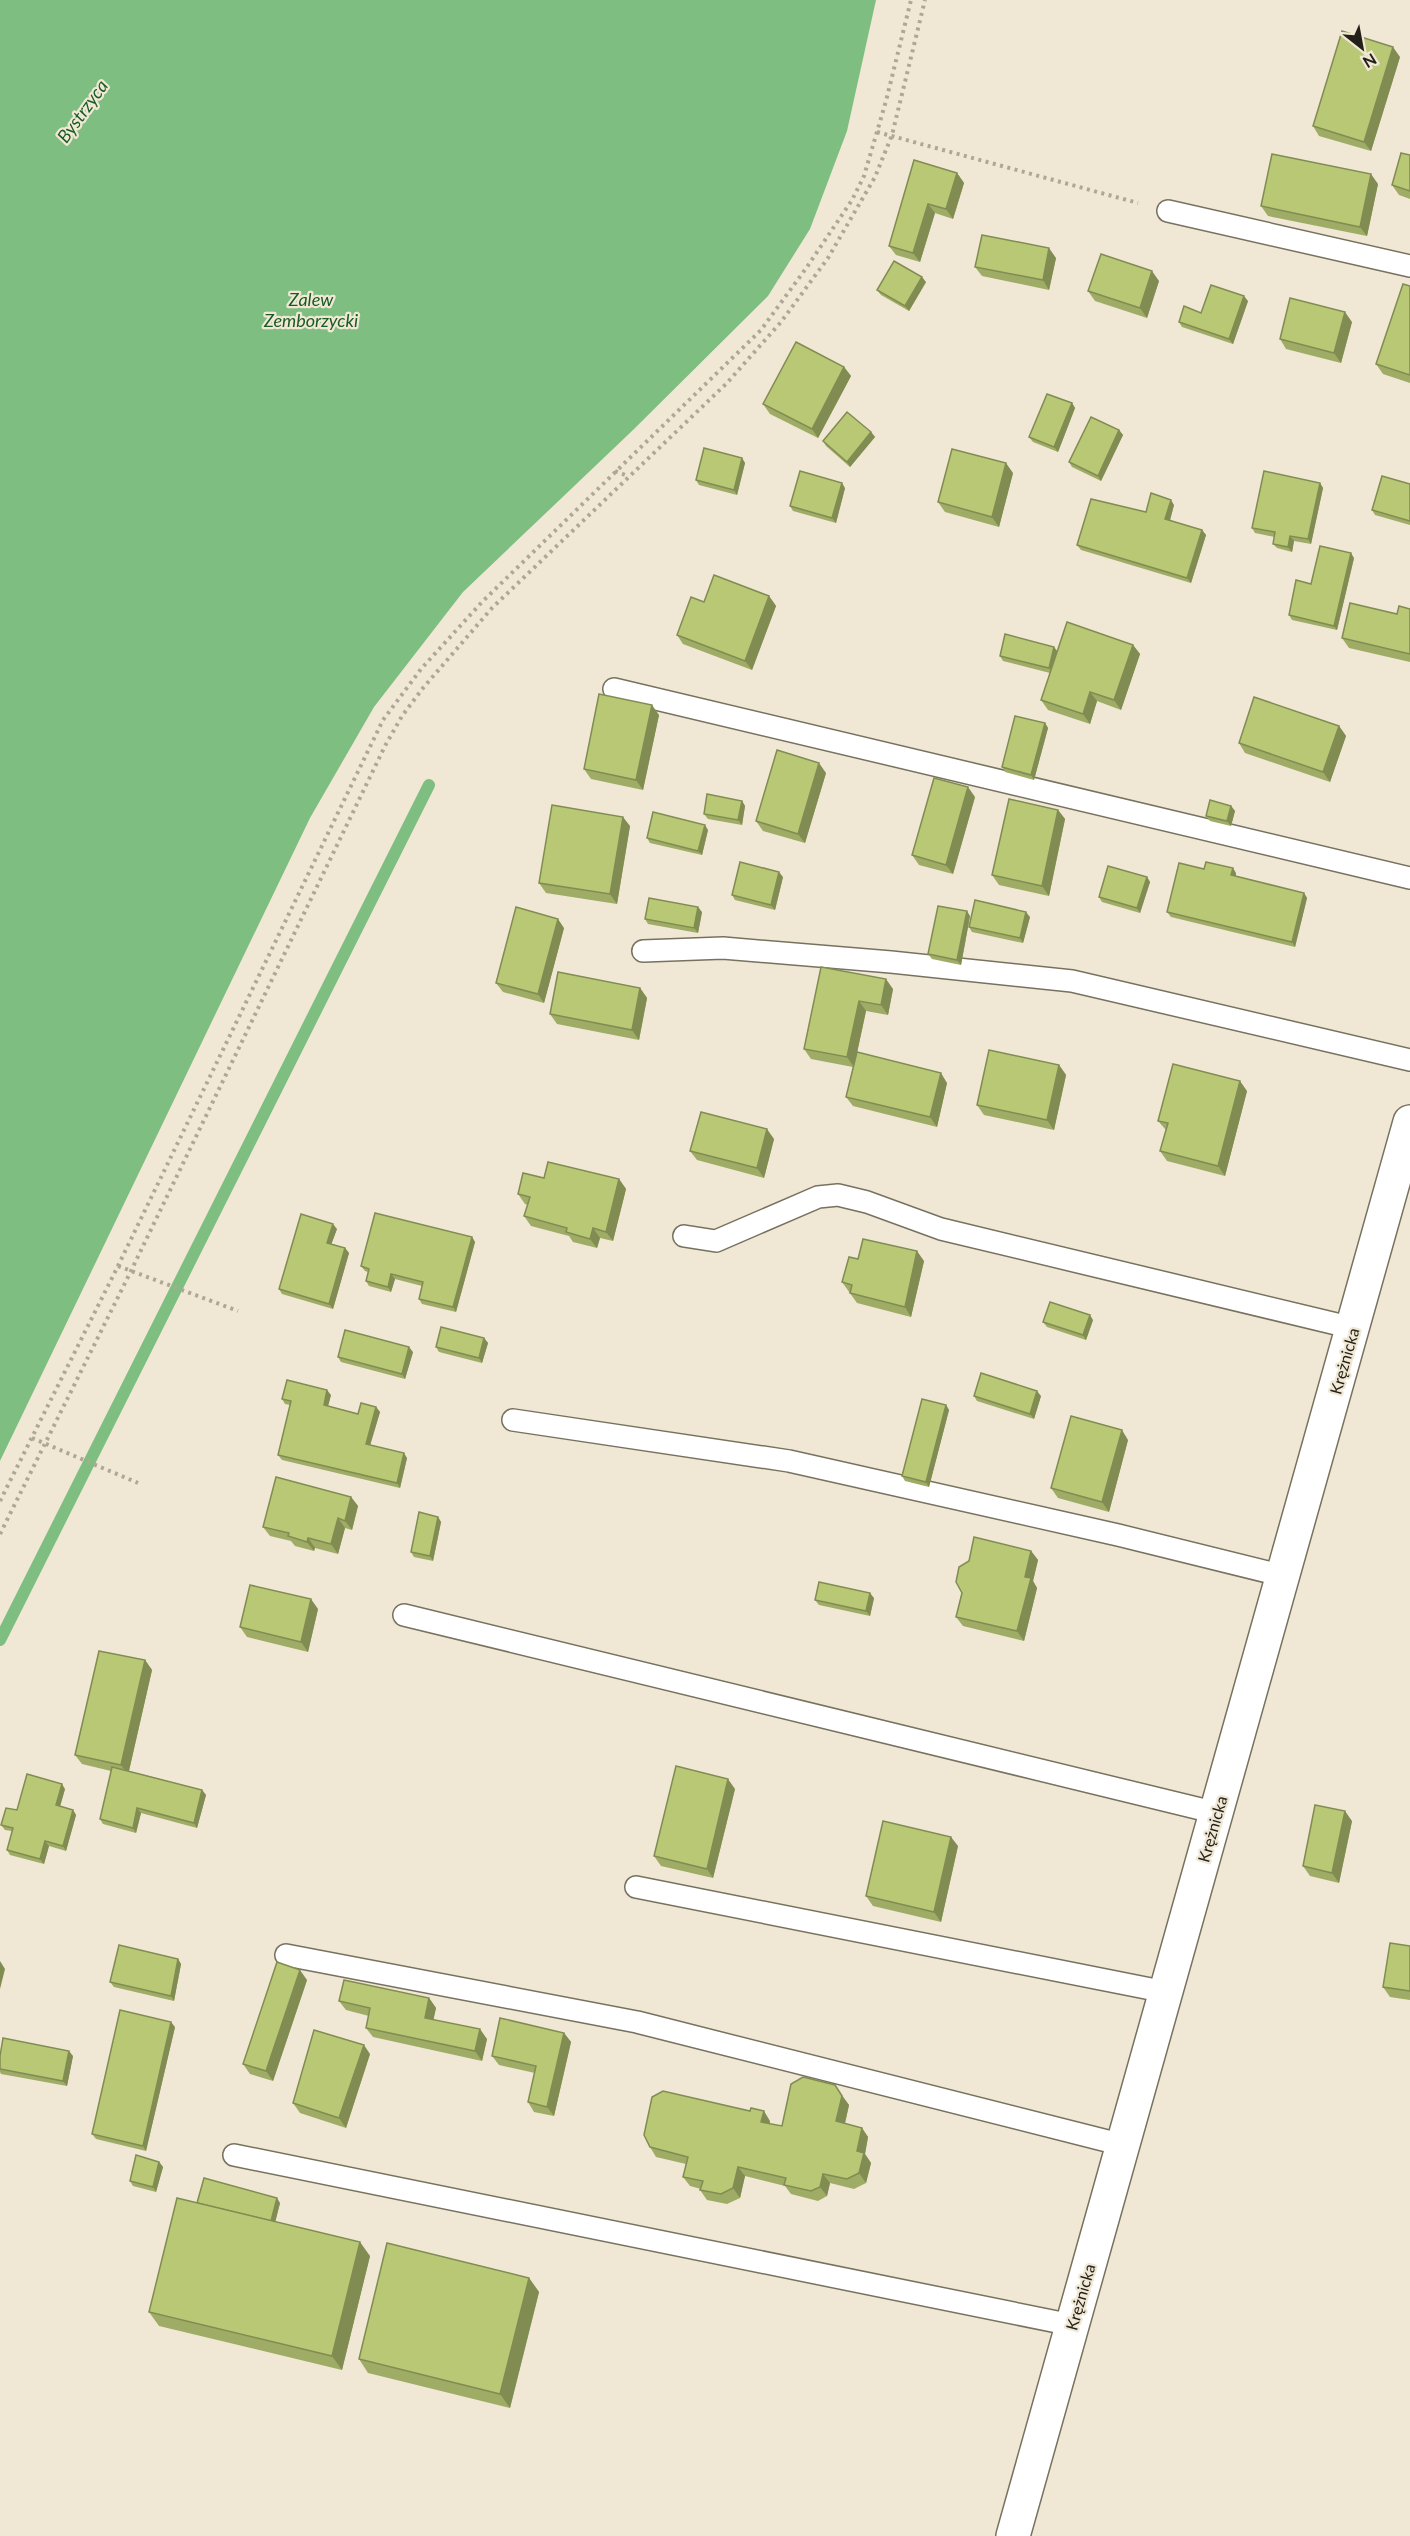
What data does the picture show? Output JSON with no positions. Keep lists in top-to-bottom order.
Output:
{
  "streets": {
    "street": ["Krężnicka"]
  },
  "water": ["Bystrzyca", "Zalew Zemborzycki"],
  "north": "bottom right"
}
